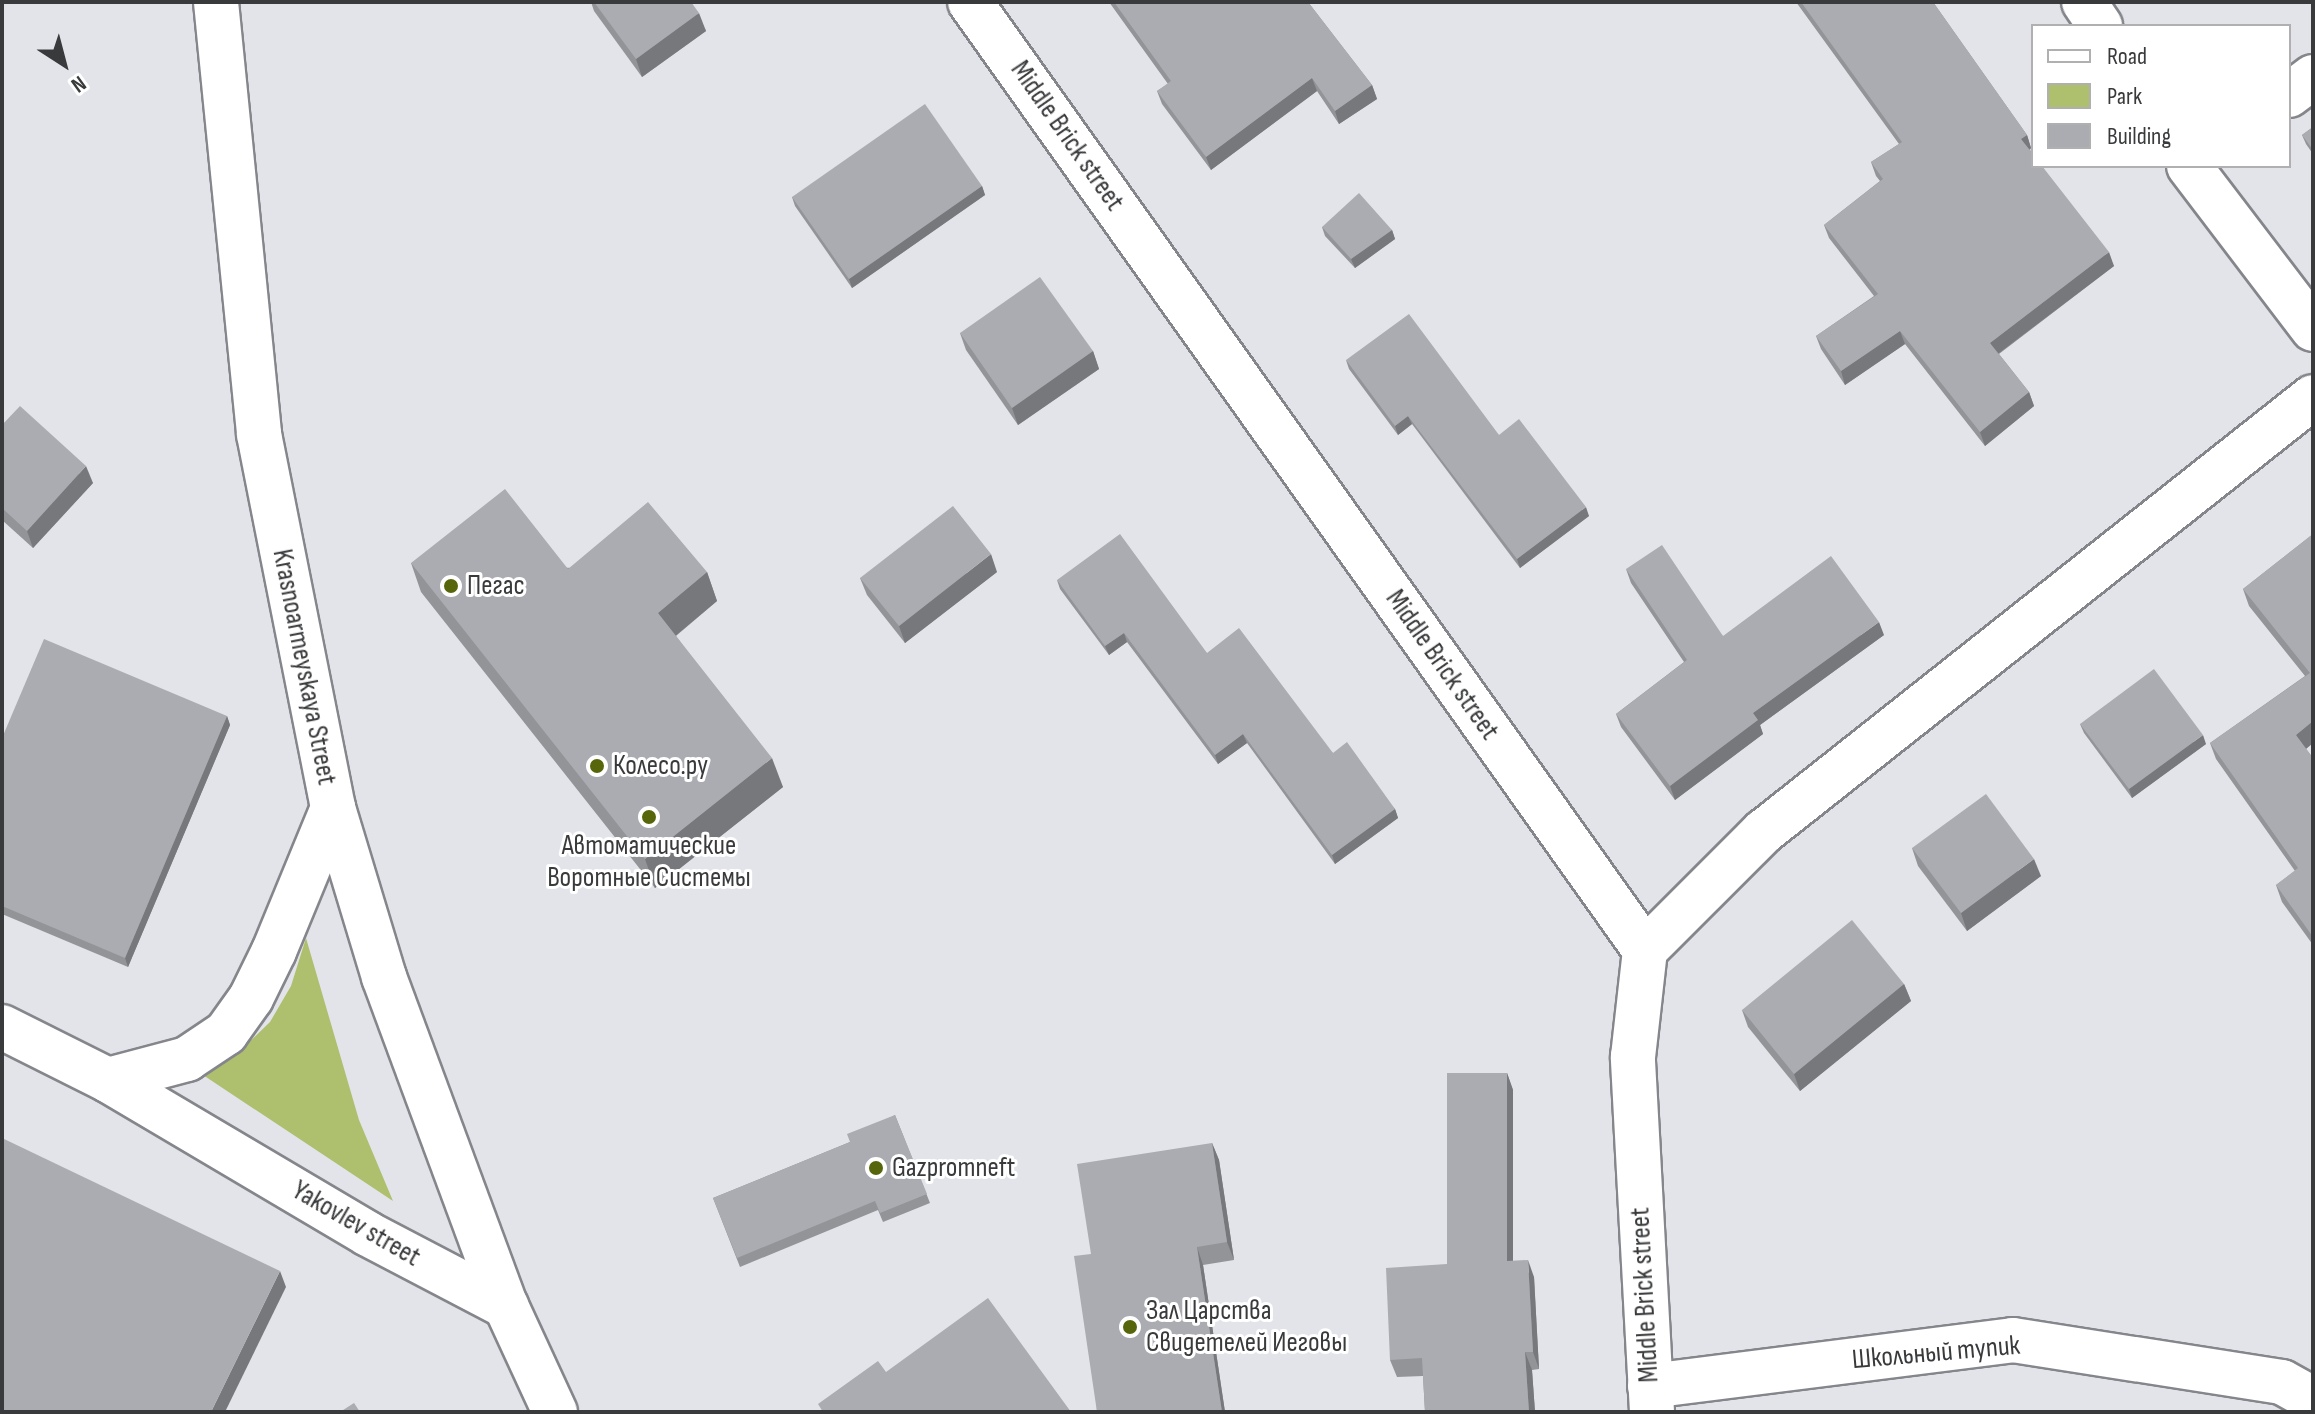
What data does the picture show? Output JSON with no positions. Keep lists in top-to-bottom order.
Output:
{
  "streets": {
    "street": [
      "Middle Brick street",
      "Krasnoarmeyskaya Street",
      "Yakovlev street",
      "Школьный тупик"
    ]
  },
  "crossings": [
    ["Middle Brick street", "Школьный тупик"],
    ["Krasnoarmeyskaya Street", "Yakovlev street"]
  ],
  "places": [
    "Пегас",
    "Колесо.ру",
    "Автоматические Воротные Системы",
    "Gazpromneft",
    "Зал Царства Свидетелей Иеговы"
  ],
  "legend": ["Road", "Park", "Building"],
  "north": "bottom right"
}
